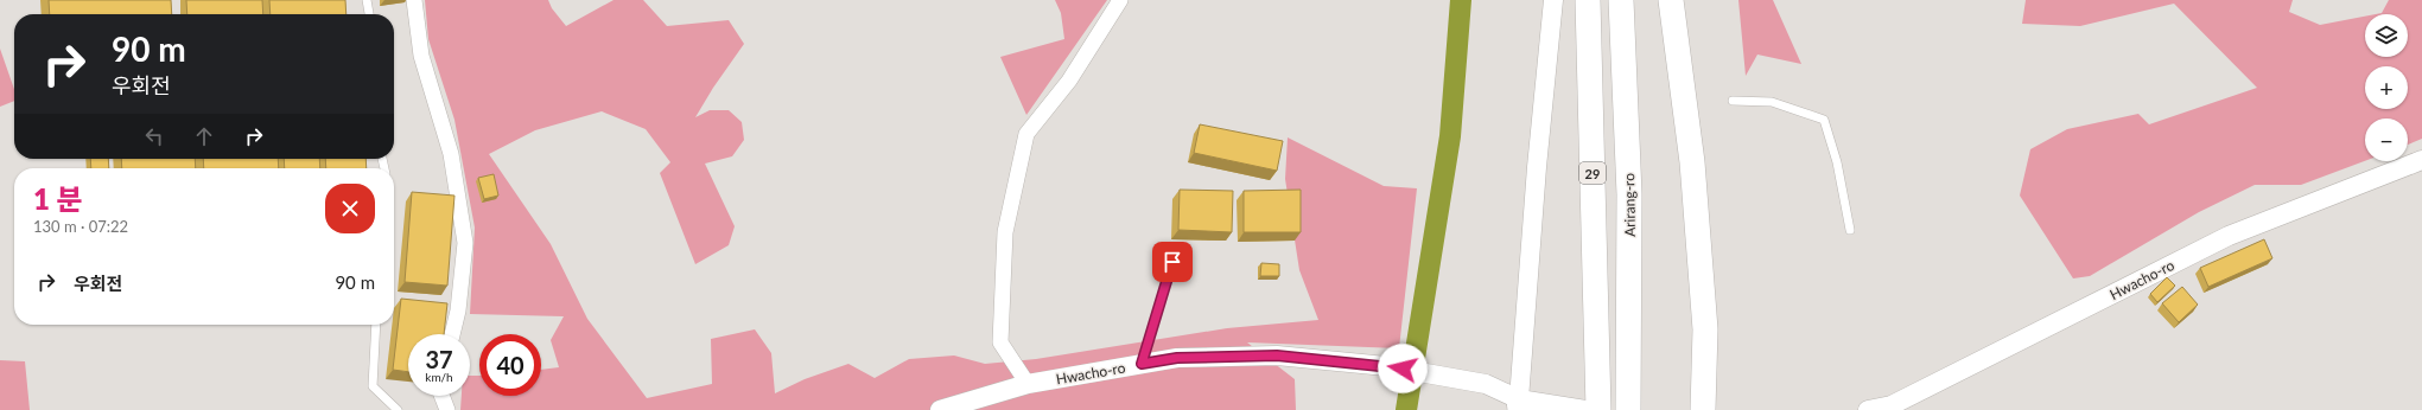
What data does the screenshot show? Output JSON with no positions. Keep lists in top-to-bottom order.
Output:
{
  "streets": {
    "main road": ["29", "Arirang-ro"],
    "street": ["Hwacho-ro"]
  },
  "page": {
    "map_buttons": ["+", "−"],
    "turn": ["90 m", "우회전"],
    "heading": ["1 분", "130 m · 07:22"],
    "list": [
      {
        "name": "우회전",
        "value": "90 m"
      }
    ],
    "speed": "37 km/h",
    "limit": "40"
  }
}
